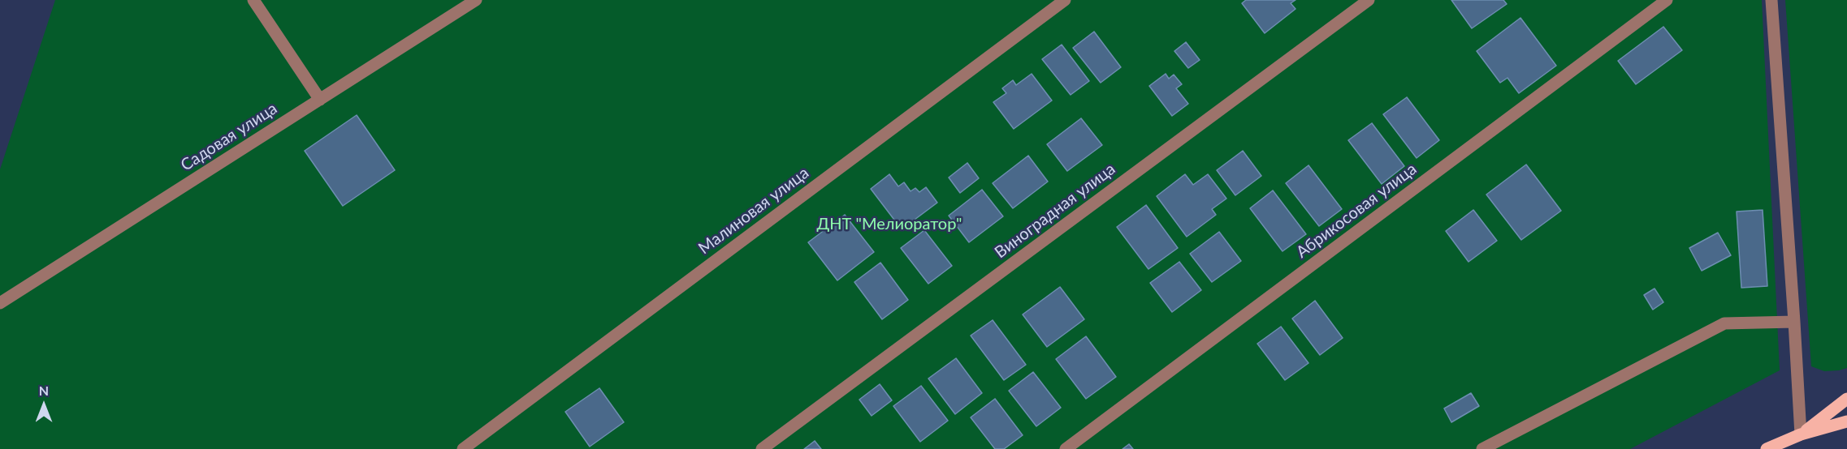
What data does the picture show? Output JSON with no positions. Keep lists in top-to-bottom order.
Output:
{
  "streets": {
    "street": [
      "Садовая улица",
      "Малиновая улица",
      "Виноградная улица",
      "Абрикосовая улица"
    ]
  },
  "parks": ["ДНТ \"Мелиоратор\""],
  "north": "top"
}
